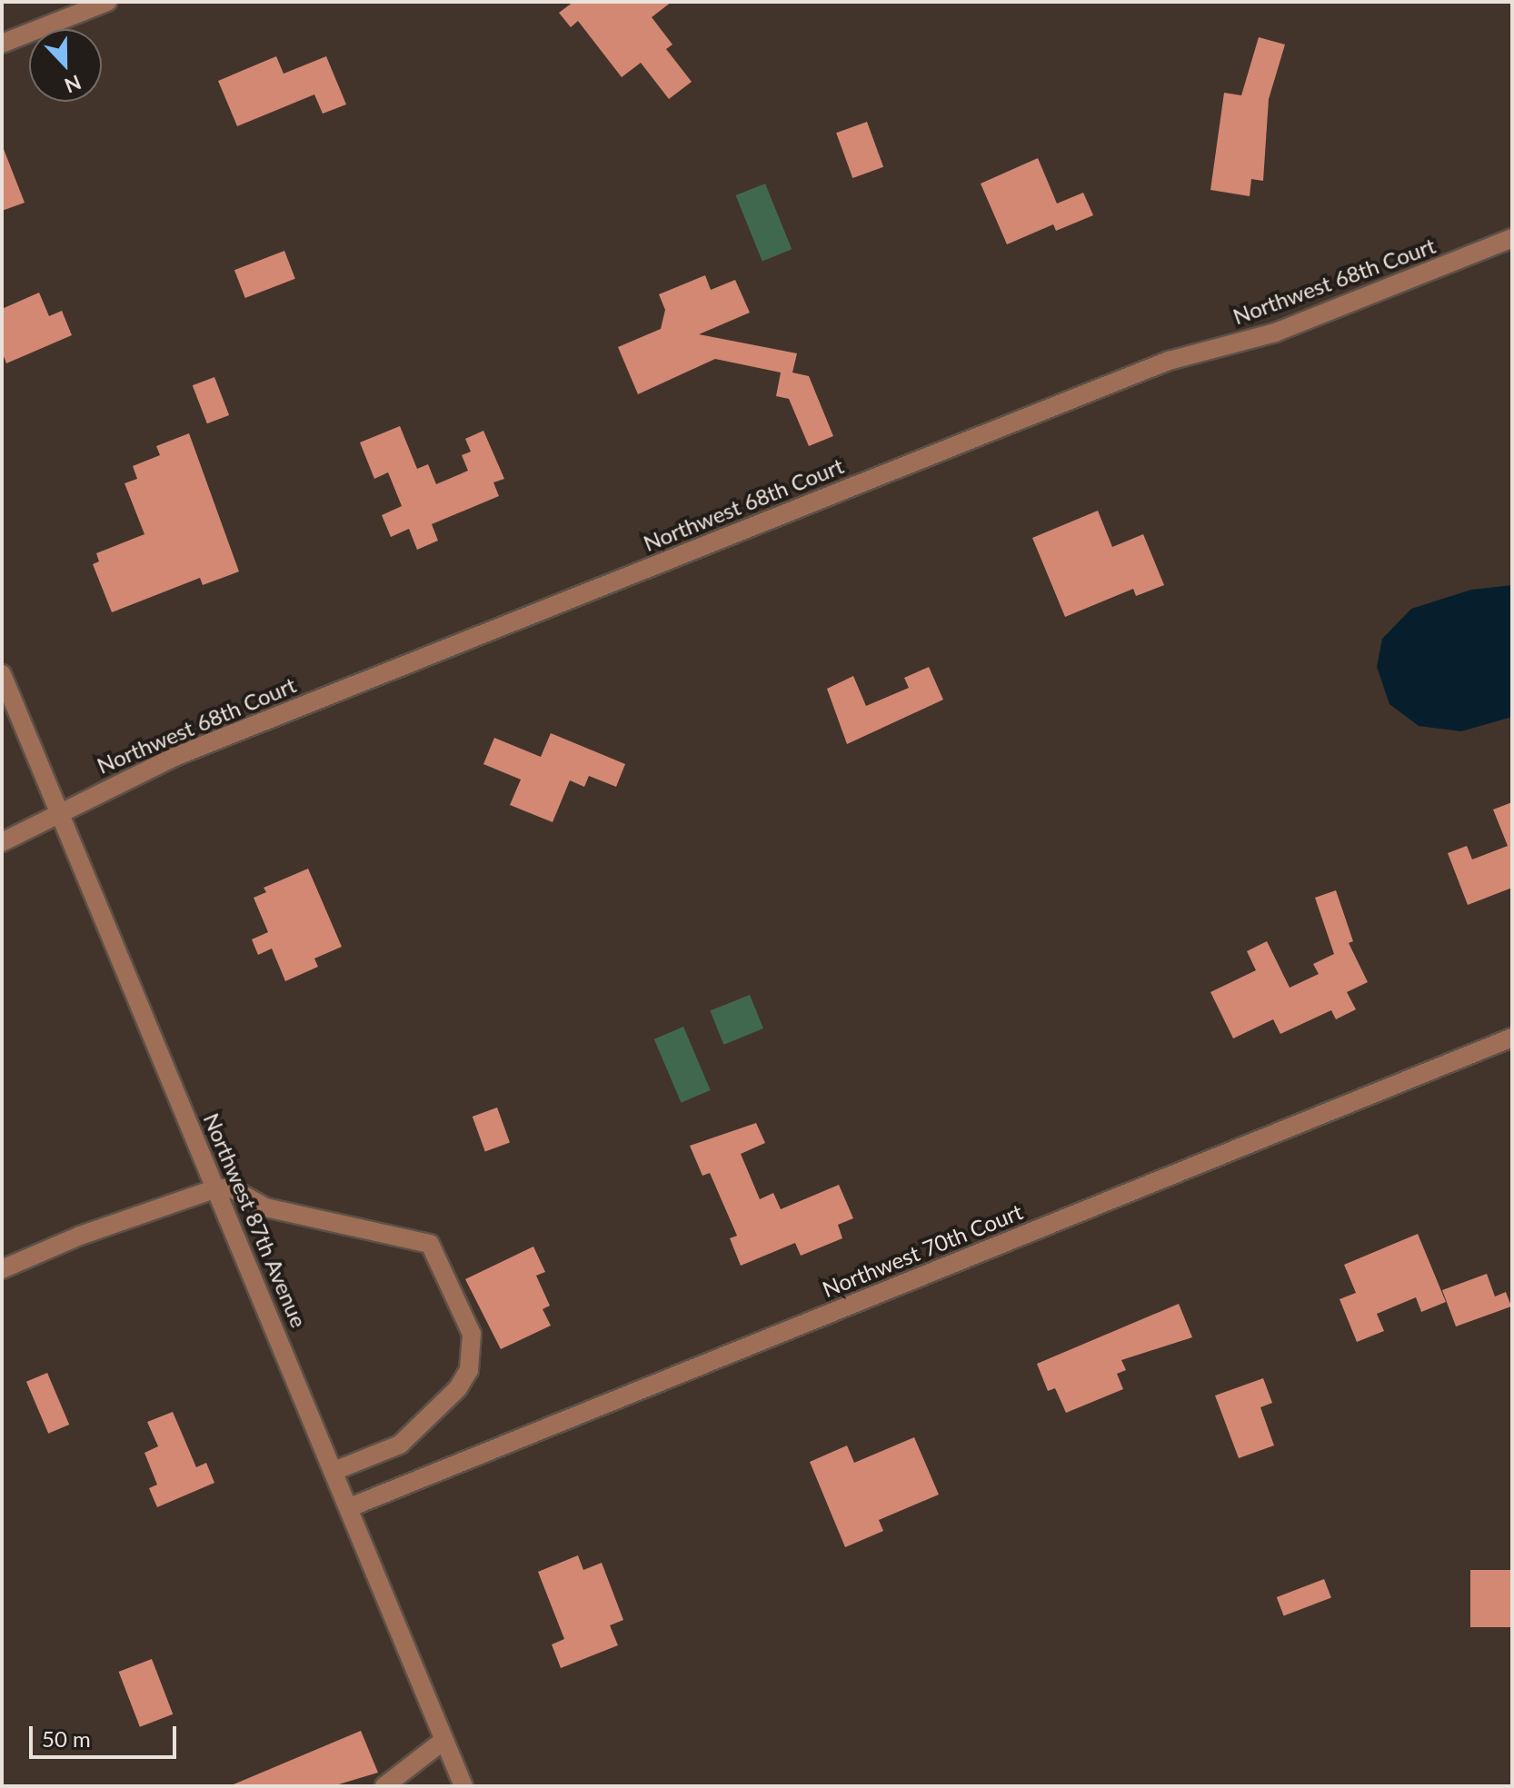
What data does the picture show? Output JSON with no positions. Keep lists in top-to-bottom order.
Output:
{
  "streets": {
    "street": ["Northwest 68th Court", "Northwest 87th Avenue", "Northwest 70th Court"]
  },
  "crossings": [
    ["Northwest 68th Court", "Northwest 87th Avenue"],
    ["Northwest 87th Avenue", "Northwest 70th Court"]
  ],
  "scale_bar": "50 m",
  "north": "bottom"
}
